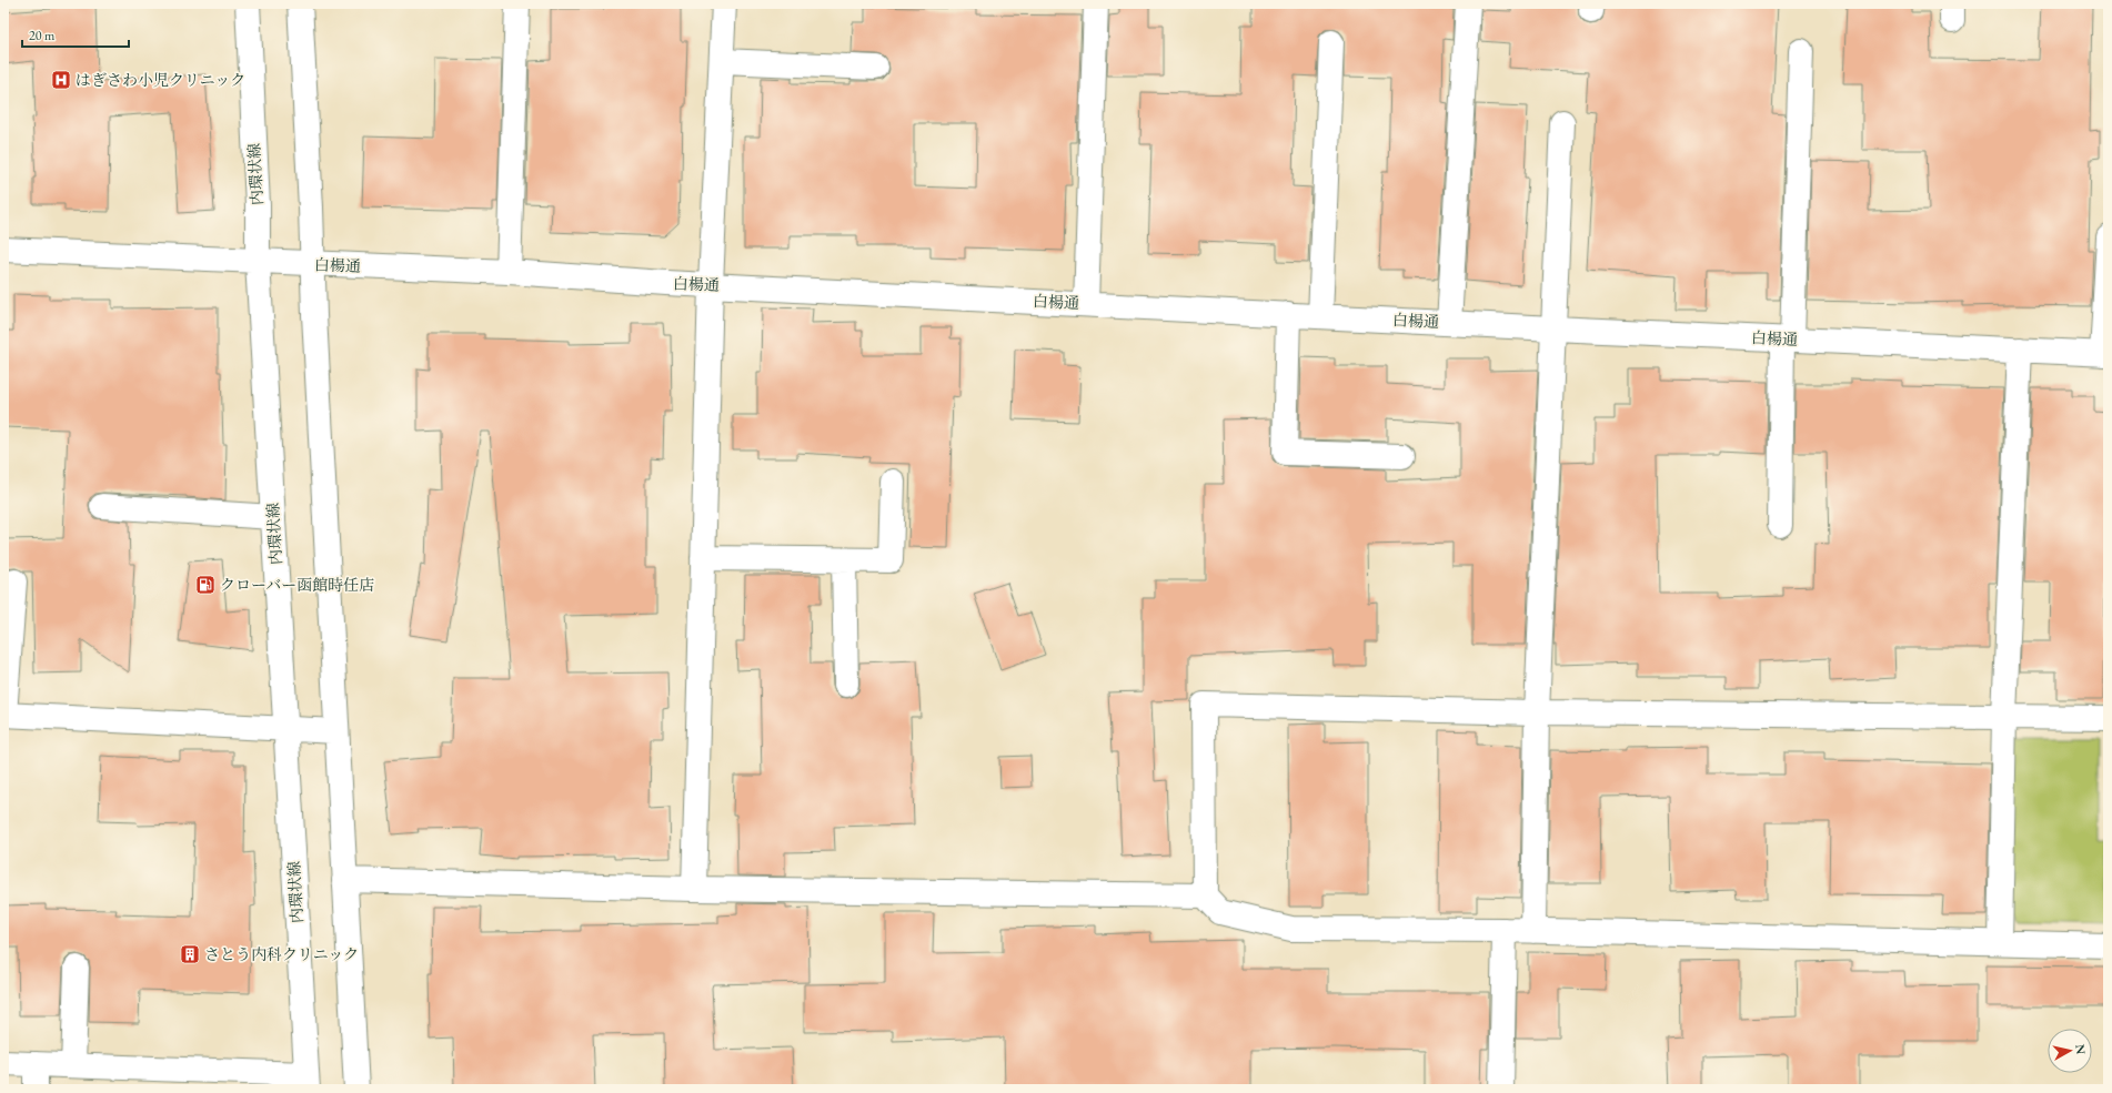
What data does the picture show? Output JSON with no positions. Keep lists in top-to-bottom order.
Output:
{
  "streets": {
    "street": ["内環状線", "白楊通"]
  },
  "crossings": [
    ["内環状線", "白楊通"]
  ],
  "places": {
    "hospital": ["はぎさわ小児クリニック"],
    "fuel station": ["クローバー函館時任店"],
    "building": ["さとう内科クリニック"]
  },
  "scale_bar": "20 m",
  "north": "right"
}
